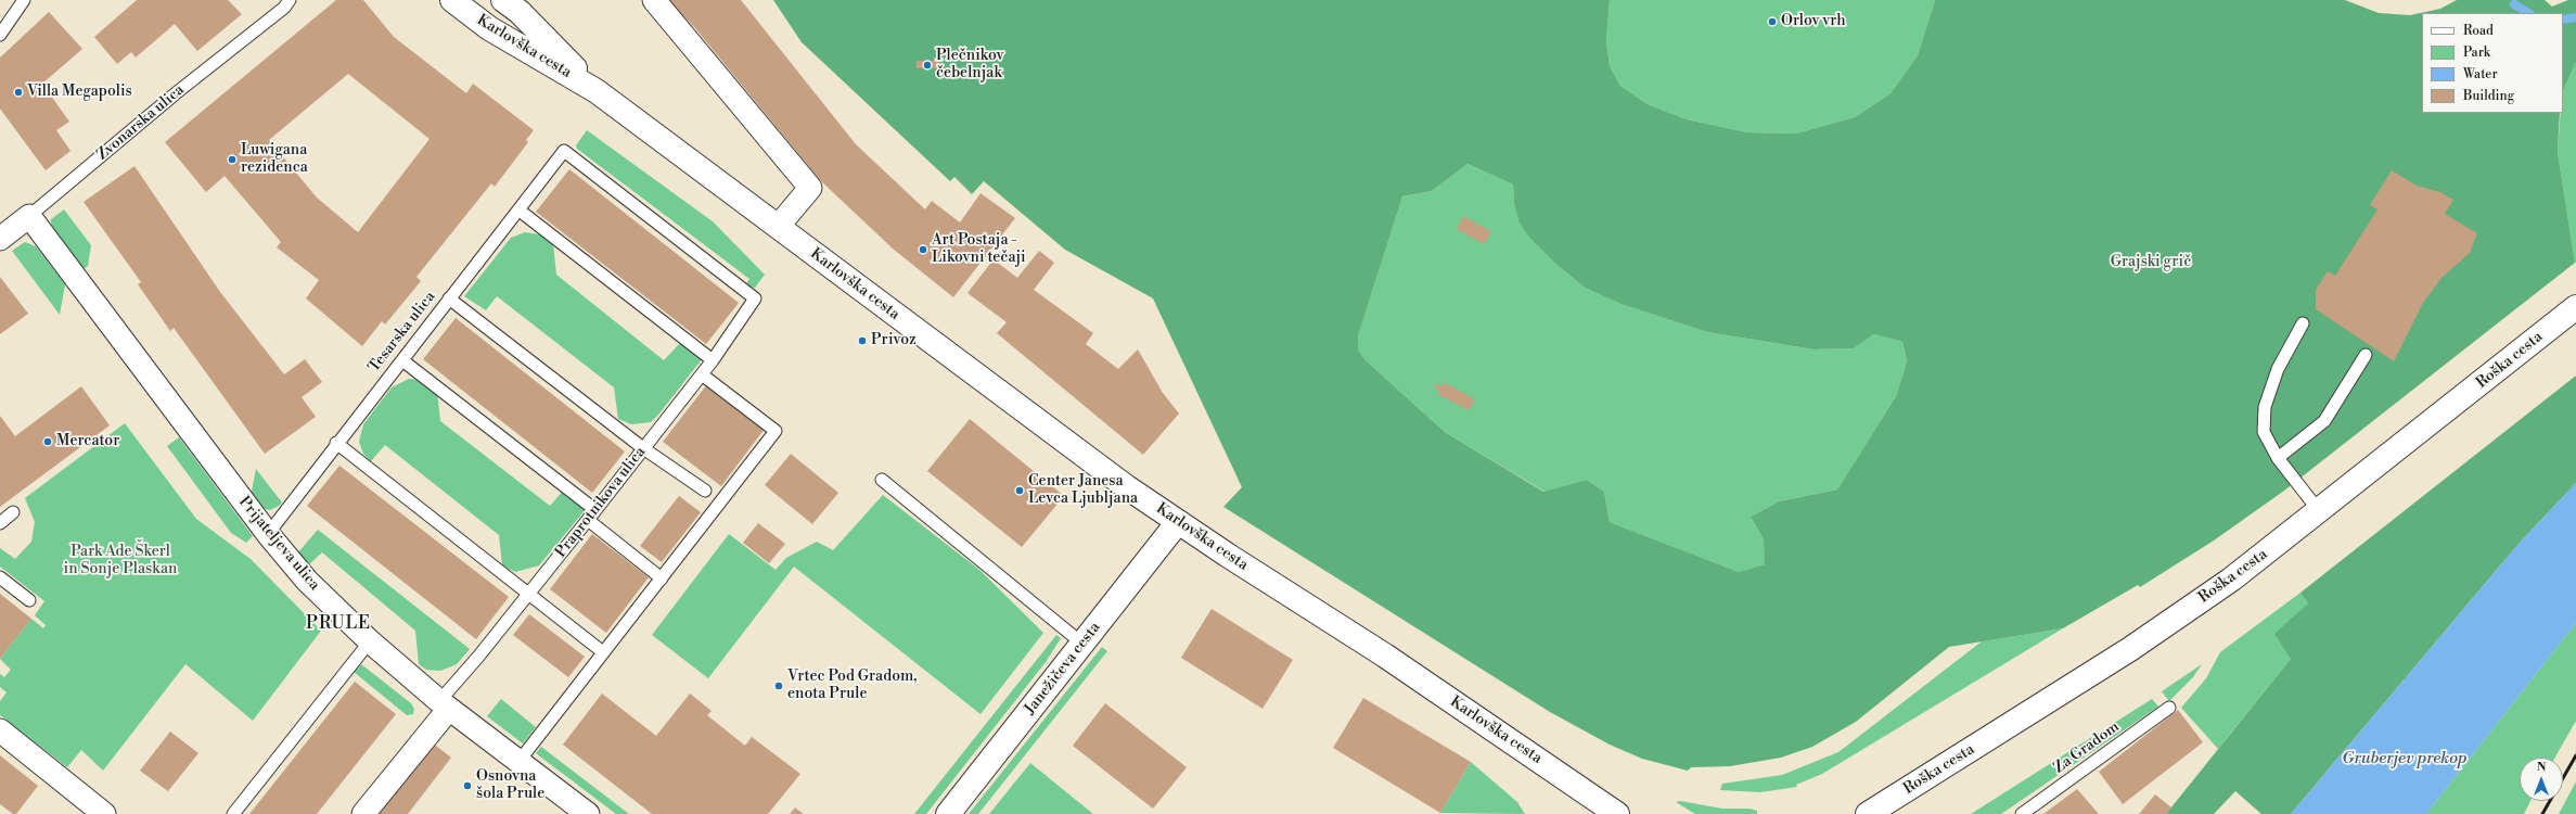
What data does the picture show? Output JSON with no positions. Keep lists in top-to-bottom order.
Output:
{
  "streets": {
    "main road": ["Karlovška cesta", "Roška cesta", "Janežičeva cesta"],
    "street": ["Zvonarska ulica", "Praprotnikova ulica", "Prijateljeva ulica"],
    "lane": ["Tesarska ulica", "Za Gradom"]
  },
  "crossings": [
    ["Karlovška cesta", "Janežičeva cesta"],
    ["Zvonarska ulica", "Prijateljeva ulica"],
    ["Tesarska ulica", "Praprotnikova ulica"],
    ["Tesarska ulica", "Prijateljeva ulica"],
    ["Praprotnikova ulica", "Prijateljeva ulica"]
  ],
  "districts": ["PRULE"],
  "water": ["Gruberjev prekop"],
  "parks": ["Grajski grič", "Park Ade Škerl in Sonje Plaskan"],
  "places": [
    "Orlov vrh",
    "Plečnikov čebelnjak",
    "Villa Megapolis",
    "Luwigana rezidenca",
    "Art Postaja - Likovni tečaji",
    "Privoz",
    "Mercator",
    "Center Janesa Levca Ljubljana",
    "Vrtec Pod Gradom, enota Prule",
    "Osnovna šola Prule"
  ],
  "legend": [
    "Road",
    "Park",
    "Water",
    "Building"
  ],
  "north": "top"
}
